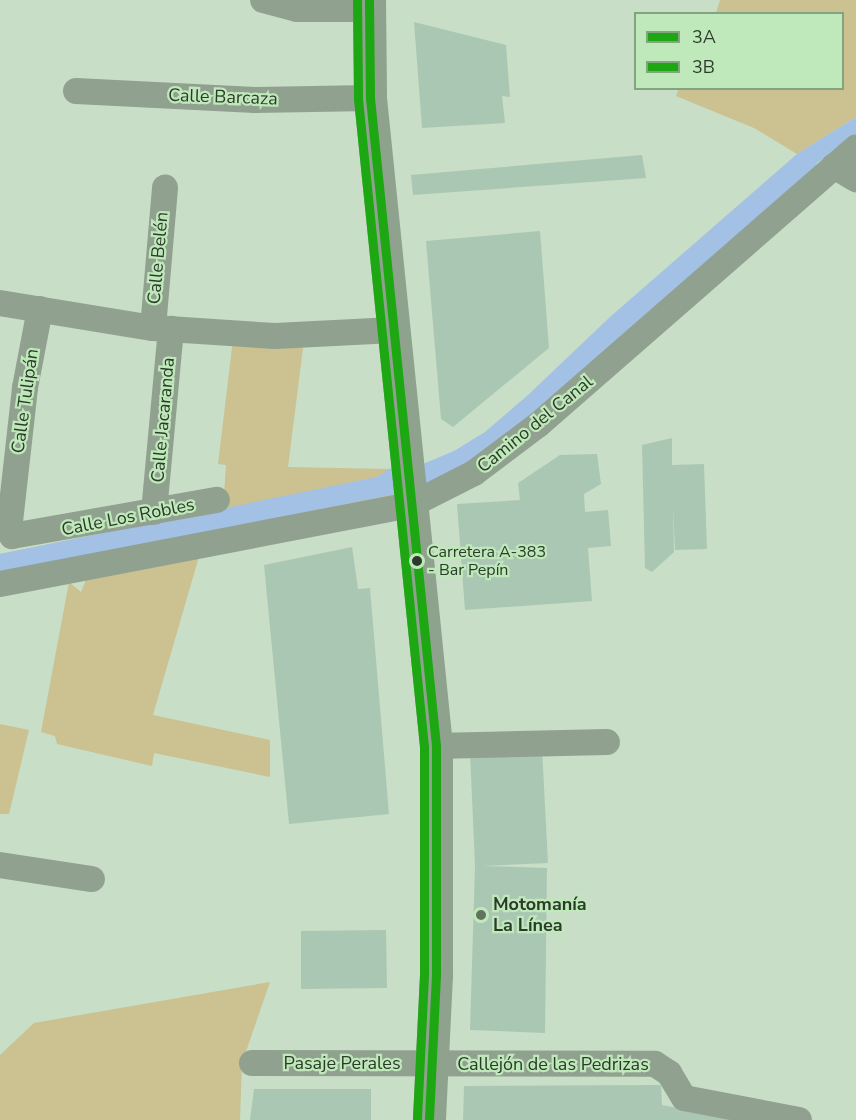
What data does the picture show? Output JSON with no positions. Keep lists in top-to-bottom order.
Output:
{
  "streets": {
    "street": [
      "Calle Barcaza",
      "Calle Belén",
      "Calle Tulipán",
      "Calle Jacaranda",
      "Camino del Canal",
      "Calle Los Robles",
      "Pasaje Perales",
      "Callejón de las Pedrizas"
    ]
  },
  "crossings": [
    ["Calle Belén", "Calle Jacaranda"],
    ["Calle Tulipán", "Calle Los Robles"],
    ["Calle Jacaranda", "Calle Los Robles"],
    ["Pasaje Perales", "Callejón de las Pedrizas"]
  ],
  "places": ["Carretera A-383 - Bar Pepín", "Motomanía La Línea"],
  "lines": ["transit line 3A", "transit line 3B"],
  "legend": ["3A", "3B"]
}
